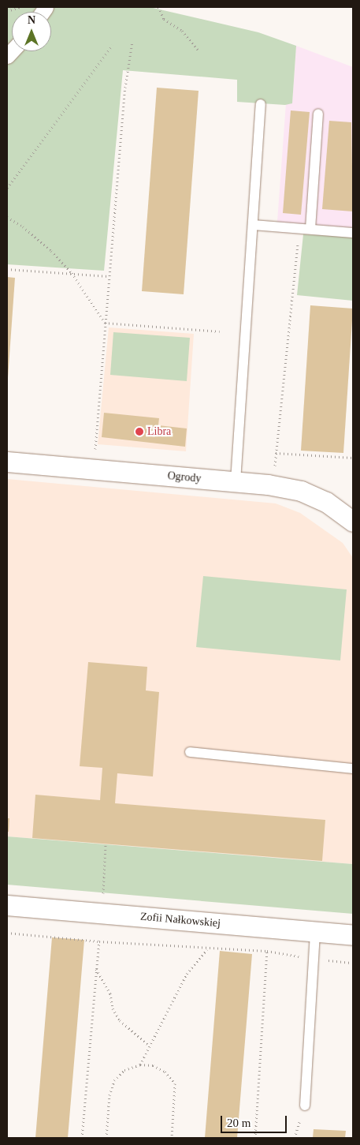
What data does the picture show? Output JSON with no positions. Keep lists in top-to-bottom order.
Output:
{
  "streets": {
    "street": ["Ogrody", "Zofii Nałkowskiej"]
  },
  "places": ["Libra"],
  "scale_bar": "20 m",
  "north": "top"
}
